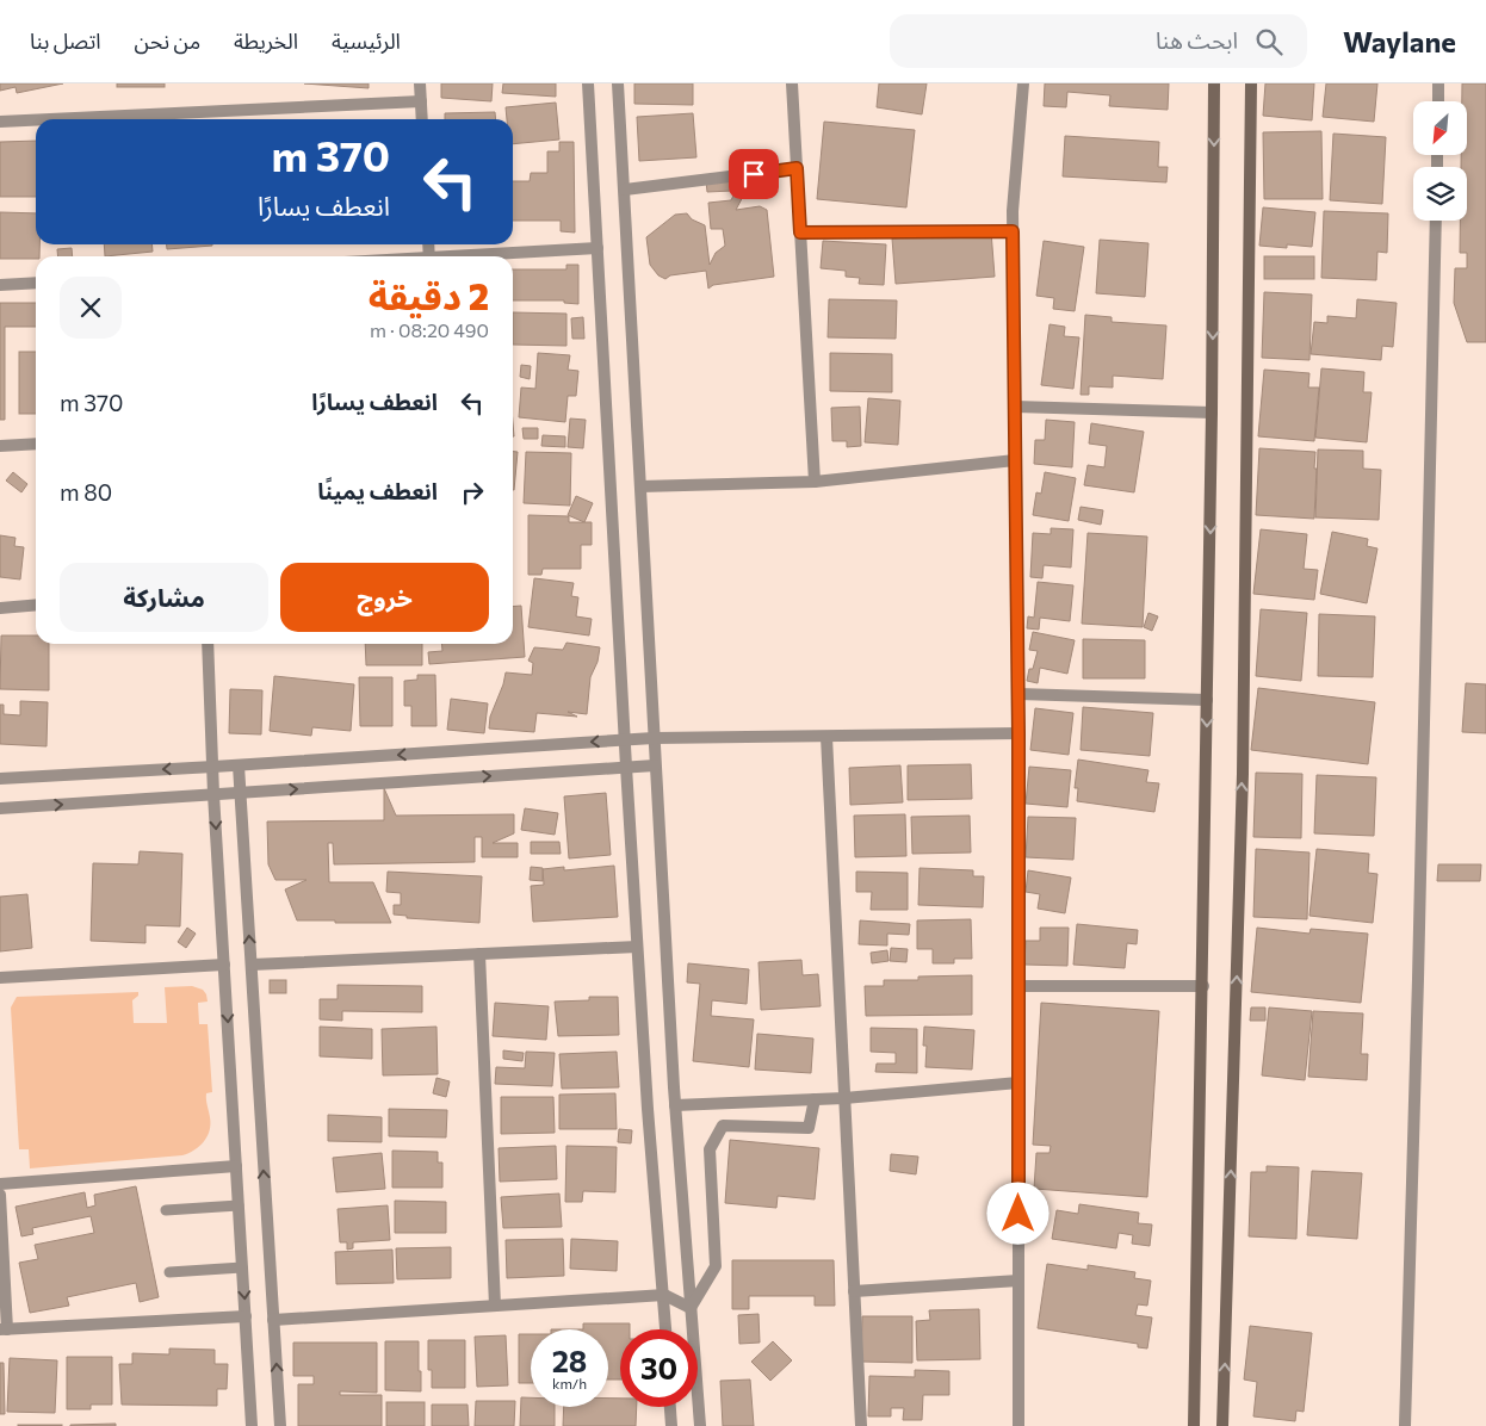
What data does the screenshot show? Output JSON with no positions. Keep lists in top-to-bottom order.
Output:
{
  "north": "bottom left",
  "page": {
    "header": "Waylane",
    "search": "ابحث هنا",
    "nav": [
      "الرئيسية",
      "الخريطة",
      "من نحن",
      "اتصل بنا"
    ],
    "turn": ["370 m", "انعطف يسارًا"],
    "heading": ["2 دقيقة", "490 m · 08:20"],
    "list": [
      {
        "name": "انعطف يسارًا",
        "value": "370 m"
      },
      {
        "name": "انعطف يمينًا",
        "value": "80 m"
      }
    ],
    "buttons": ["خروج", "مشاركة"],
    "speed": "28 km/h",
    "limit": "30"
  }
}
